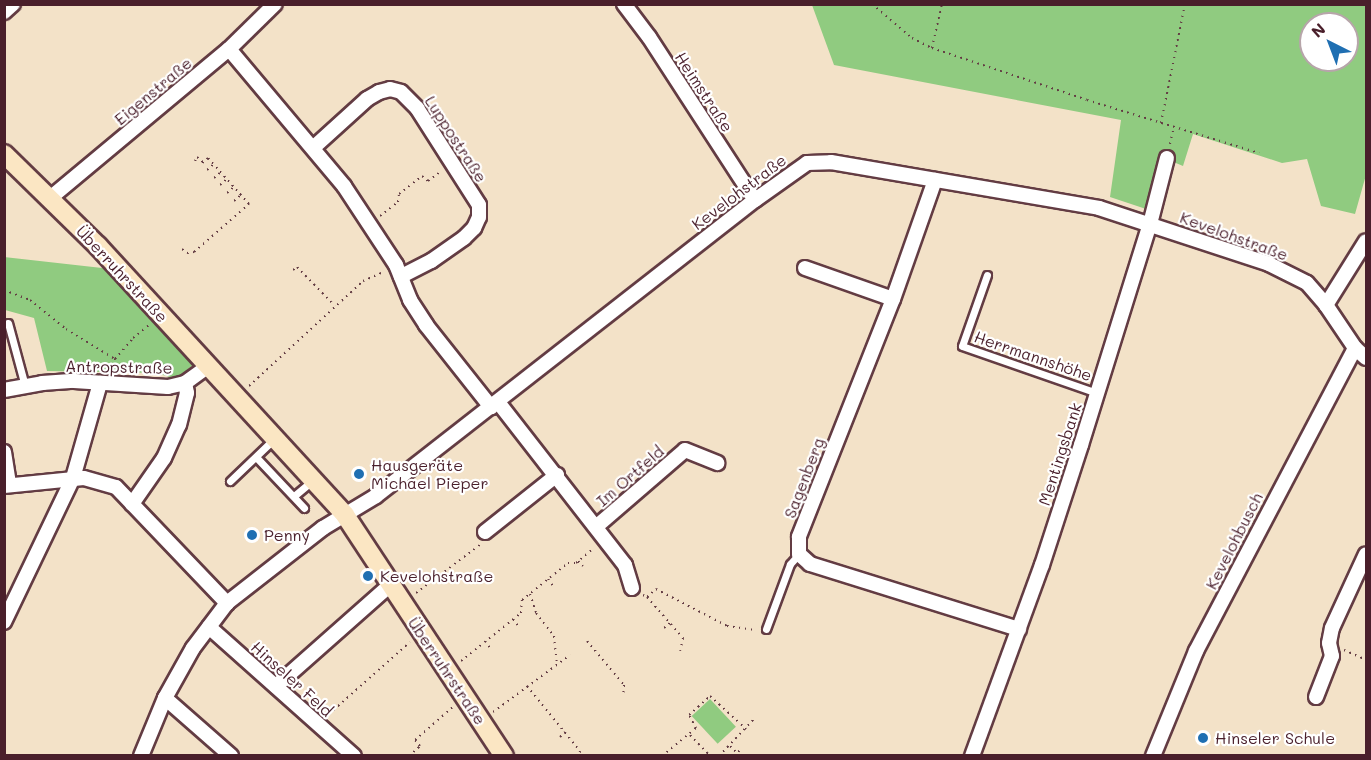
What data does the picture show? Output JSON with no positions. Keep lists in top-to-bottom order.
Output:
{
  "streets": {
    "main road": ["Überruhrstraße"],
    "street": [
      "Eigenstraße",
      "Heimstraße",
      "Luppostraße",
      "Kevelohstraße",
      "Antropstraße",
      "Mentingsbank",
      "Im Ortfeld",
      "Sagenberg",
      "Kevelohbusch",
      "Hinseler Feld"
    ],
    "lane": ["Herrmannshöhe"]
  },
  "crossings": [
    ["Eigenstraße", "Überruhrstraße"],
    ["Heimstraße", "Kevelohstraße"],
    ["Kevelohstraße", "Überruhrstraße"],
    ["Kevelohstraße", "Mentingsbank"],
    ["Kevelohstraße", "Im Ortfeld"],
    ["Kevelohstraße", "Sagenberg"],
    ["Kevelohstraße", "Kevelohbusch"],
    ["Überruhrstraße", "Antropstraße"],
    ["Herrmannshöhe", "Mentingsbank"]
  ],
  "places": [
    "Hausgeräte Michael Pieper",
    "Penny",
    "Kevelohstraße",
    "Hinseler Schule"
  ],
  "north": "top left"
}
